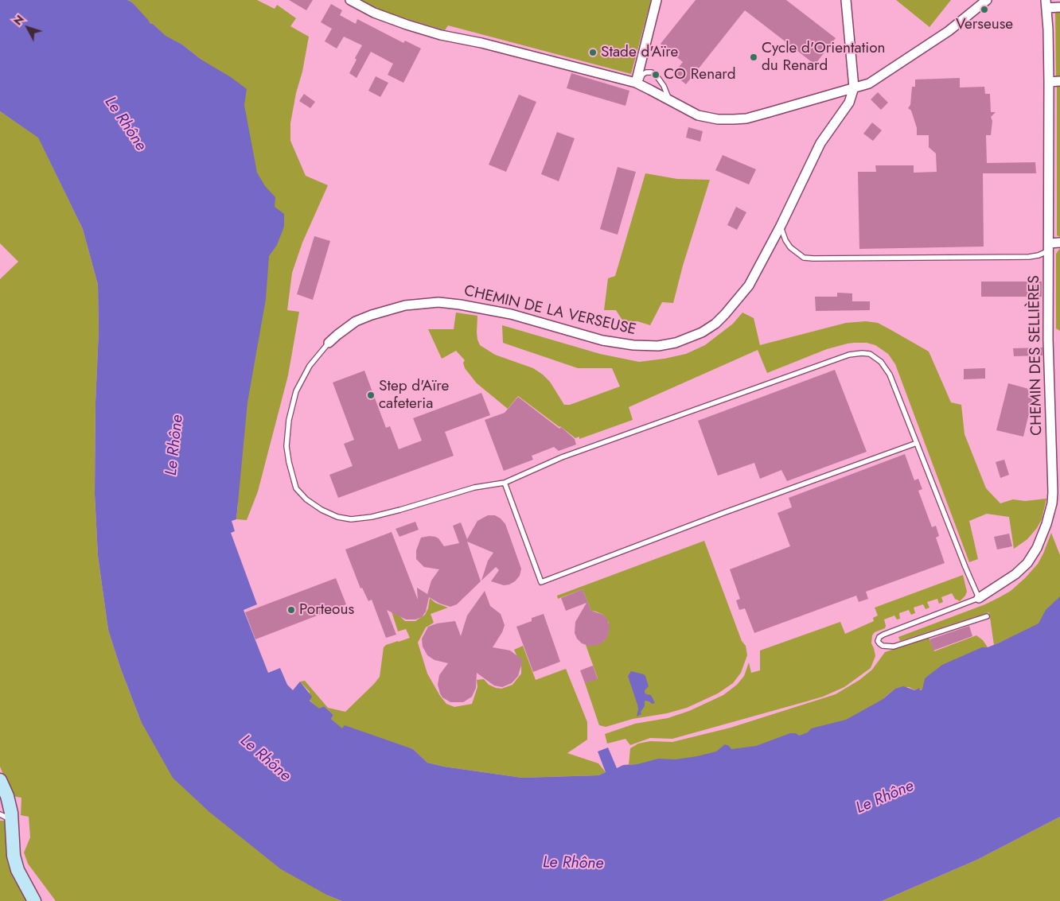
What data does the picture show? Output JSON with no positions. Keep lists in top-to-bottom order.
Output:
{
  "streets": {
    "street": ["CHEMIN DE LA VERSEUSE", "CHEMIN DES SELLIÈRES"]
  },
  "crossings": [
    ["CHEMIN DE LA VERSEUSE", "CHEMIN DES SELLIÈRES"]
  ],
  "water": ["Le Rhône"],
  "places": [
    "Verseuse",
    "Stade d'Aïre",
    "Cycle d'Orientation du Renard",
    "CO Renard",
    "Step d'Aïre cafeteria",
    "Porteous"
  ],
  "north": "top left"
}
